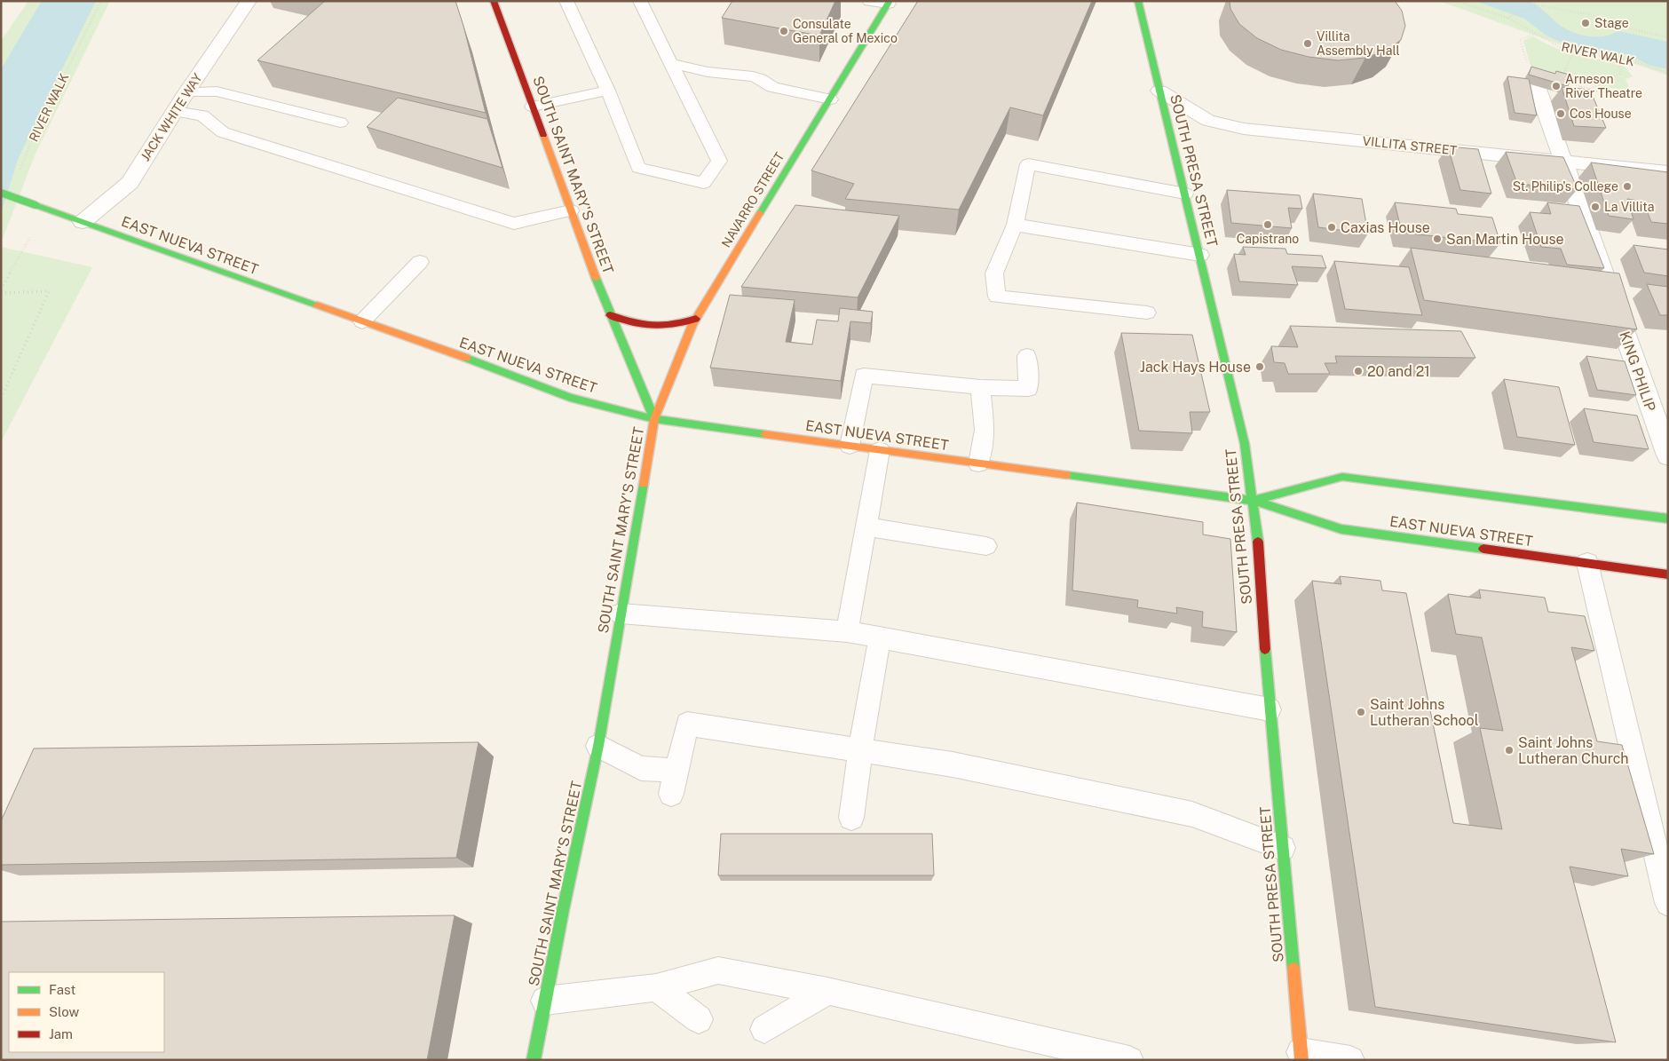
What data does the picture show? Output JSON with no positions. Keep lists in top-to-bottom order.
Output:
{
  "streets": {
    "street": [
      "JACK WHITE WAY",
      "VILLITA STREET",
      "SOUTH PRESA STREET",
      "SOUTH SAINT MARY'S STREET",
      "NAVARRO STREET",
      "EAST NUEVA STREET",
      "KING PHILIP"
    ],
    "path": ["RIVER WALK"]
  },
  "crossings": [
    ["JACK WHITE WAY", "EAST NUEVA STREET"],
    ["VILLITA STREET", "SOUTH PRESA STREET"],
    ["VILLITA STREET", "KING PHILIP"],
    ["SOUTH PRESA STREET", "EAST NUEVA STREET"],
    ["SOUTH SAINT MARY'S STREET", "NAVARRO STREET"],
    ["SOUTH SAINT MARY'S STREET", "EAST NUEVA STREET"],
    ["NAVARRO STREET", "EAST NUEVA STREET"]
  ],
  "places": [
    "Stage",
    "Consulate General of Mexico",
    "Villita Assembly Hall",
    "Arneson River Theatre",
    "Cos House",
    "St. Philip's College",
    "La Villita",
    "Capistrano",
    "Caxias House",
    "San Martin House",
    "Jack Hays House",
    "20 and 21",
    "Saint Johns Lutheran School",
    "Saint Johns Lutheran Church"
  ],
  "legend": ["Fast", "Slow", "Jam"]
}
